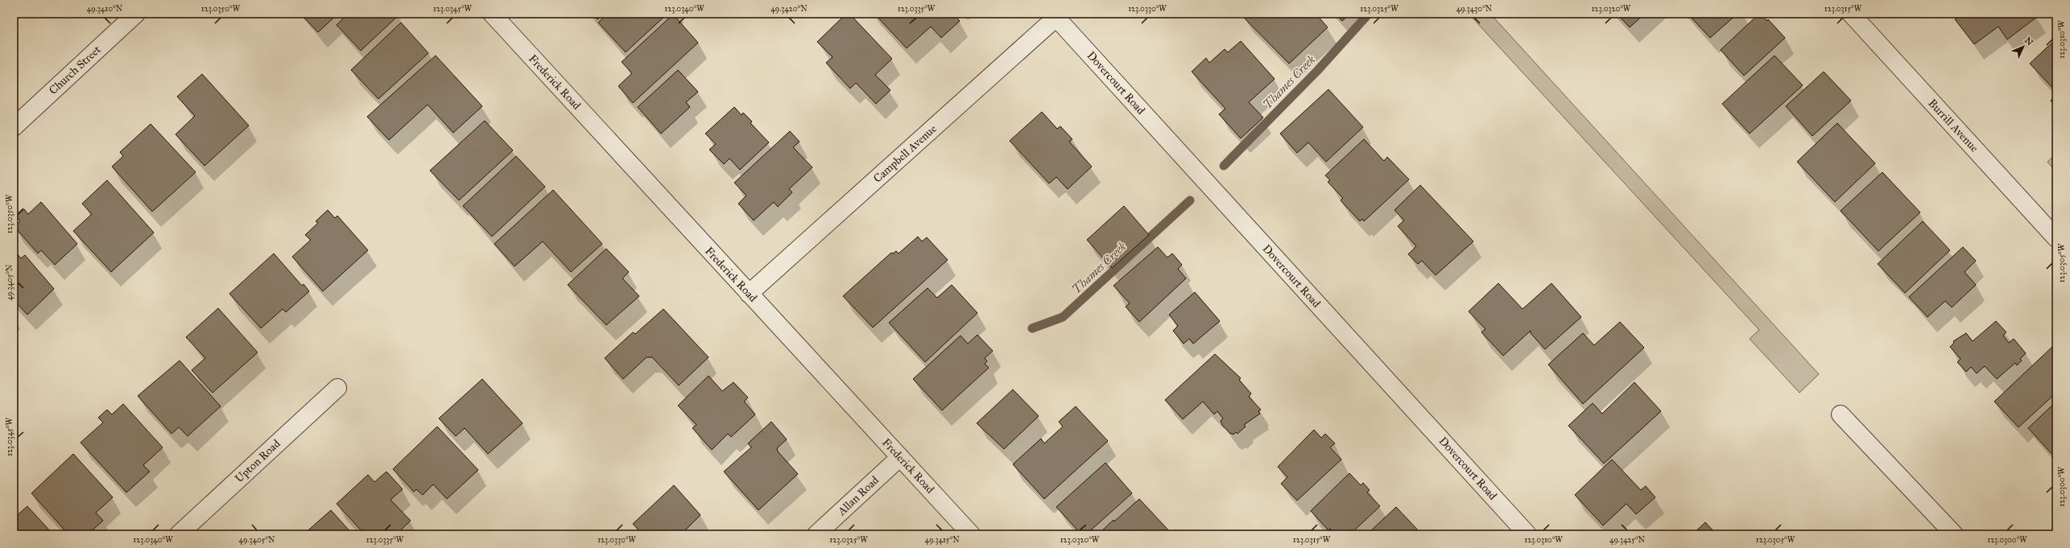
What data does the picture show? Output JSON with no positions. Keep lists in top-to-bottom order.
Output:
{
  "streets": {
    "street": [
      "Church Street",
      "Frederick Road",
      "Dovercourt Road",
      "Burrill Avenue",
      "Campbell Avenue",
      "Upton Road",
      "Allan Road"
    ]
  },
  "crossings": [
    ["Frederick Road", "Campbell Avenue"],
    ["Frederick Road", "Allan Road"],
    ["Dovercourt Road", "Campbell Avenue"]
  ],
  "water": ["Thames Creek"],
  "north": "top right",
  "coordinates": [
    "49.3410°N",
    "123.0350°W",
    "123.0345°W",
    "123.0340°W",
    "49.3420°N",
    "123.0335°W",
    "123.0330°W",
    "123.0325°W",
    "49.3430°N",
    "123.0320°W",
    "123.0315°W",
    "123.0310°W",
    "123.0305°W",
    "49.3405°N",
    "123.0300°W",
    "49.3415°N",
    "49.3425°N"
  ]
}
